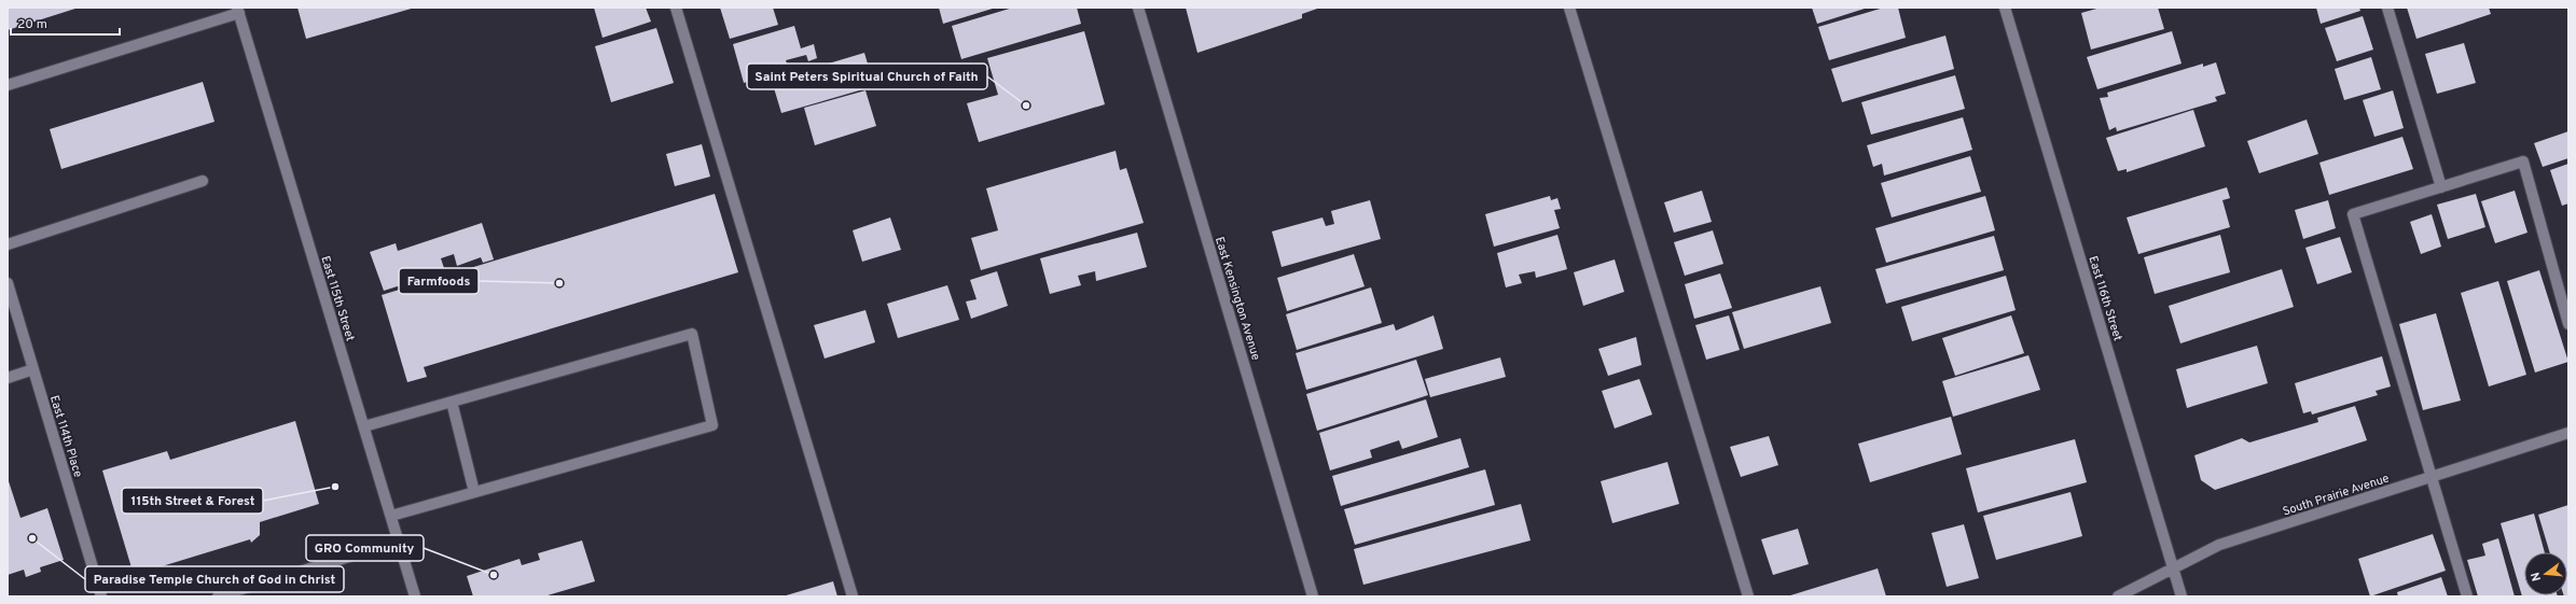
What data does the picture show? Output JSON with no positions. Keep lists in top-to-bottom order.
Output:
{
  "streets": {
    "street": [
      "East 115th Street",
      "East Kensington Avenue",
      "East 116th Street",
      "East 114th Place",
      "South Prairie Avenue"
    ]
  },
  "crossings": [
    ["East 116th Street", "South Prairie Avenue"]
  ],
  "places": [
    "Saint Peters Spiritual Church of Faith",
    "Farmfoods",
    "115th Street & Forest",
    "Paradise Temple Church of God in Christ",
    "GRO Community"
  ],
  "scale_bar": "20 m",
  "north": "left"
}
